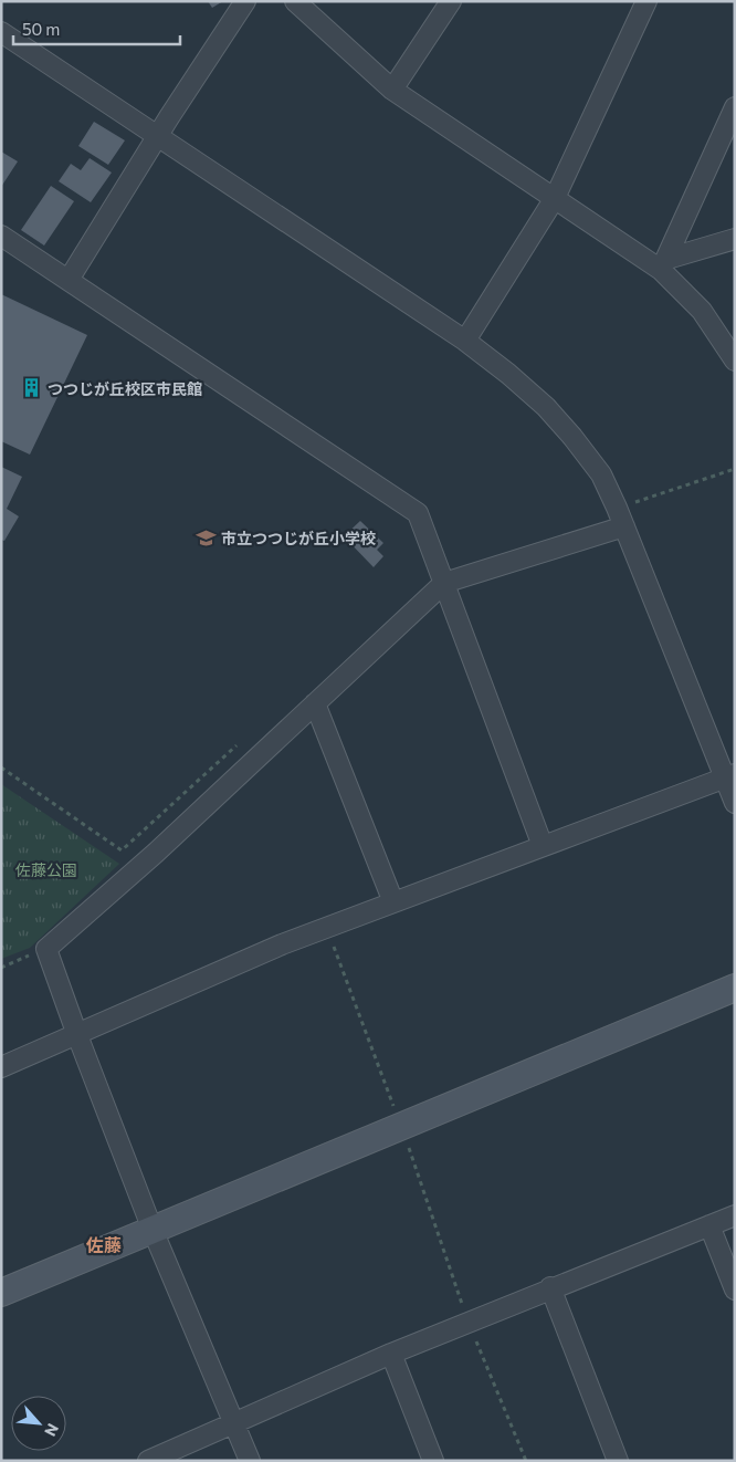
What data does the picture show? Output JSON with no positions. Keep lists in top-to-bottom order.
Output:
{
  "districts": ["佐藤"],
  "parks": ["佐藤公園"],
  "places": {
    "building": ["つつじが丘校区市民館"],
    "school or university": ["市立つつじが丘小学校"]
  },
  "scale_bar": "50 m",
  "north": "bottom right"
}
